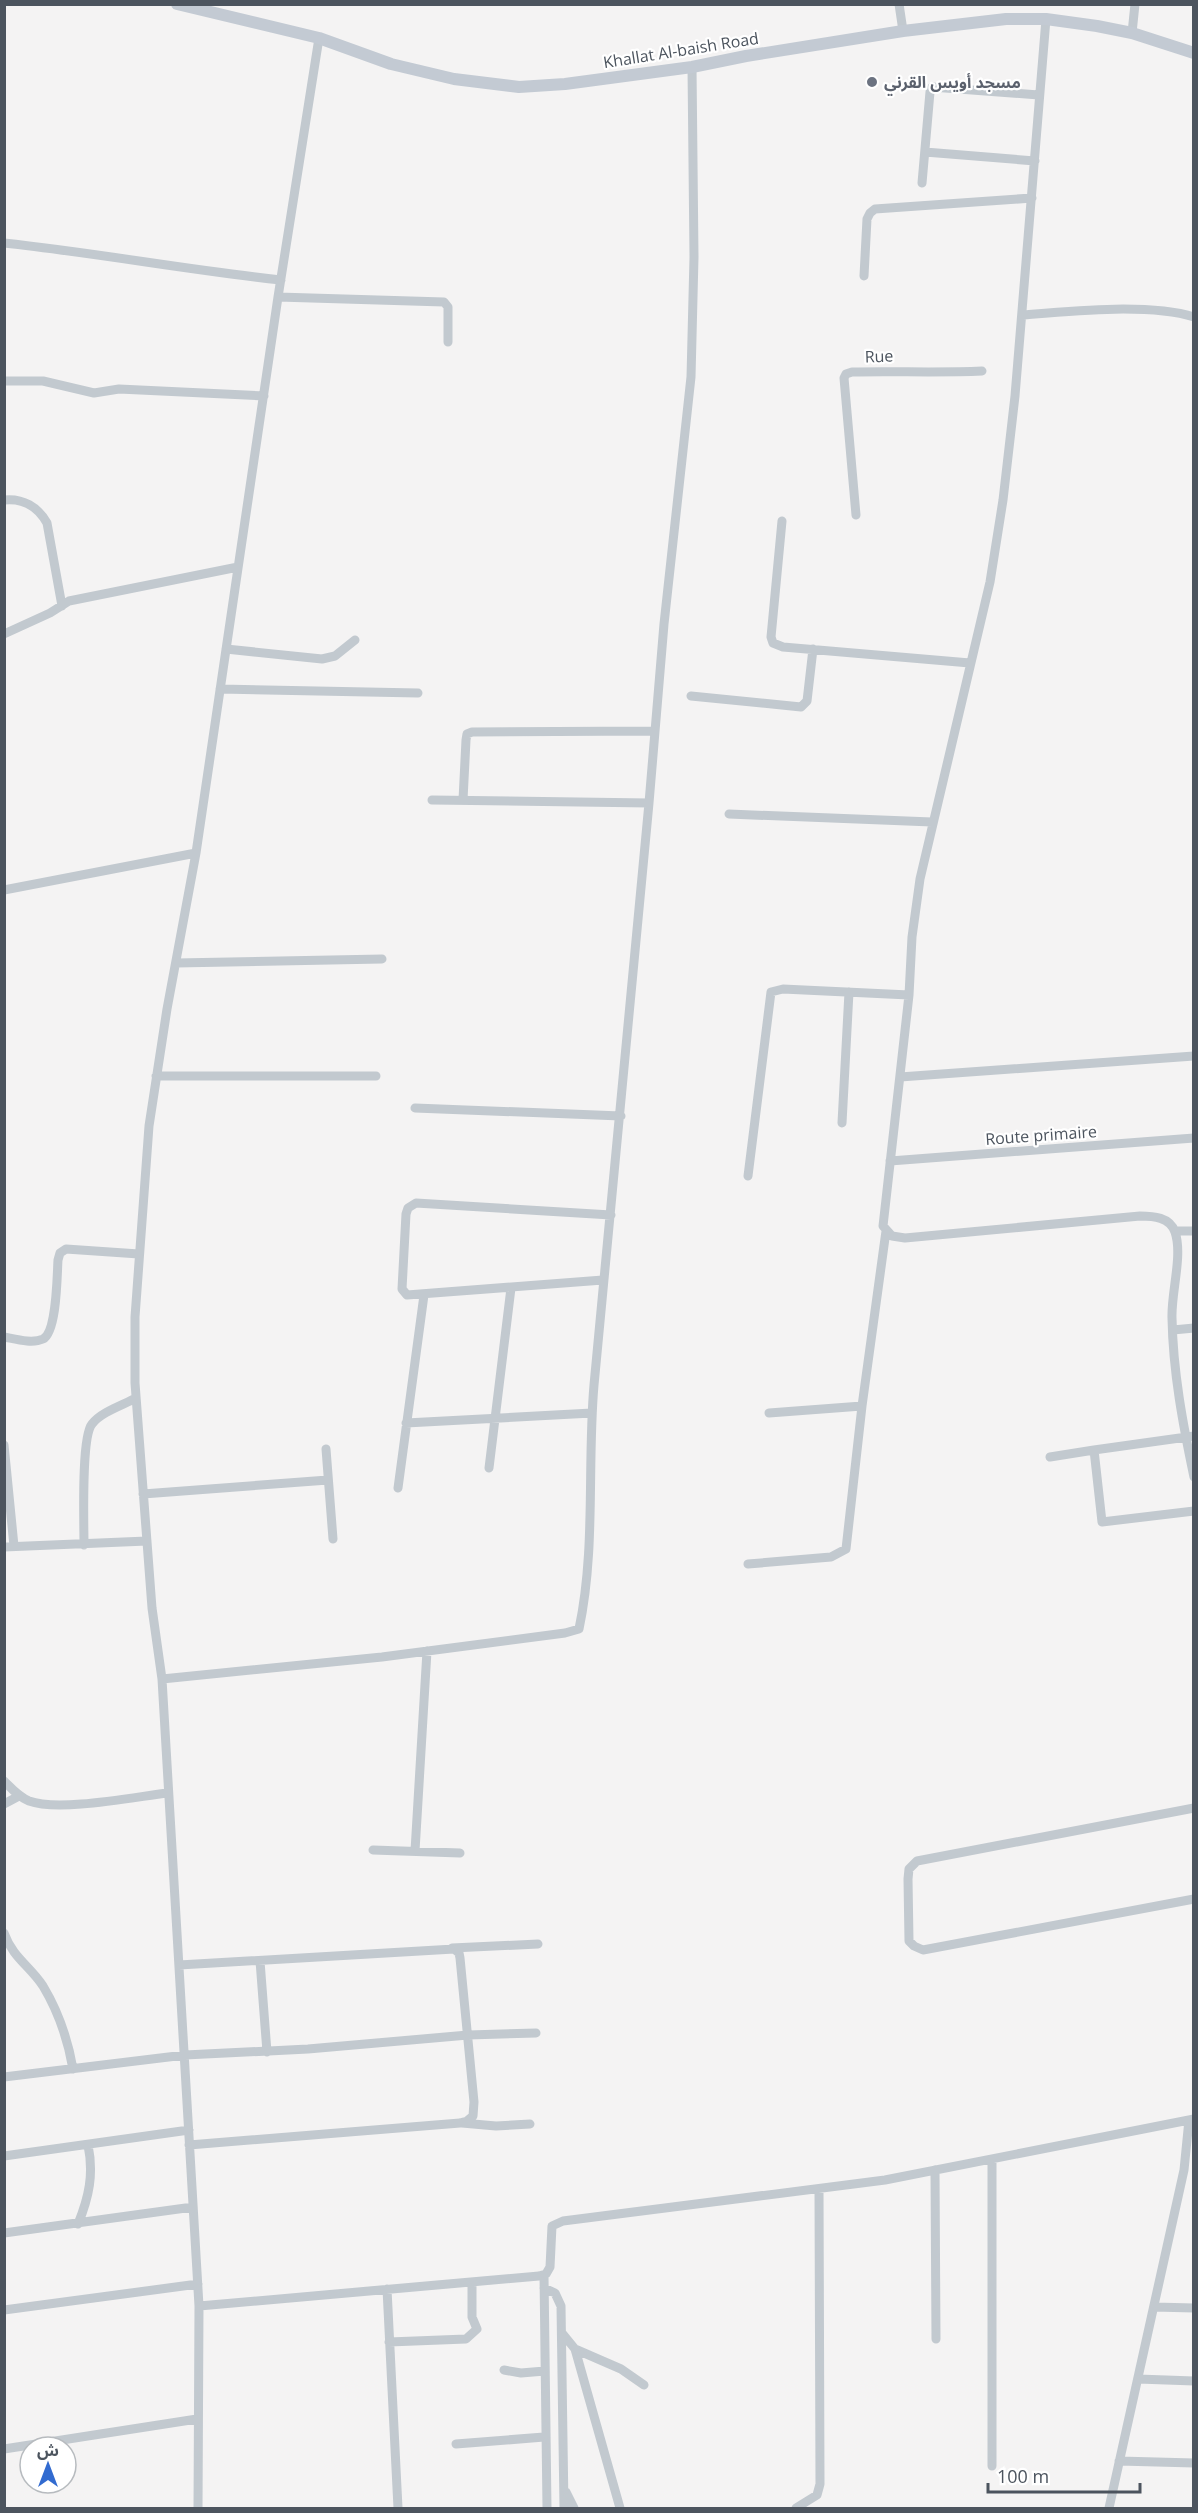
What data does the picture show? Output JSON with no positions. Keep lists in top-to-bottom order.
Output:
{
  "streets": {
    "street": ["Khallat Al-baish Road", "Rue", "Route primaire"]
  },
  "places": ["مسجد أويس القرني"],
  "scale_bar": "100 m",
  "north": "top"
}
